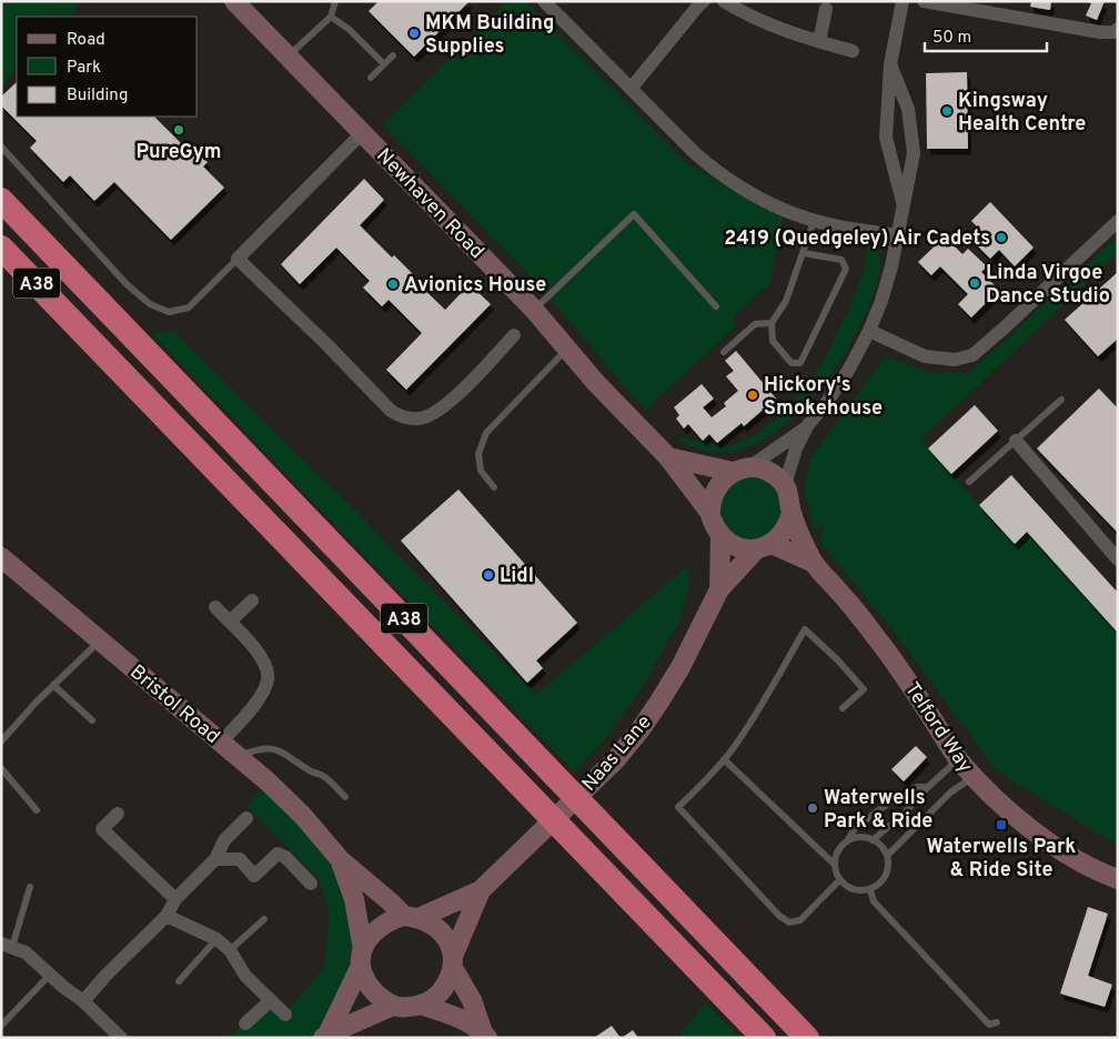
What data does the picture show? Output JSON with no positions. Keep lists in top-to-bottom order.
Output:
{
  "streets": {
    "highway": ["A38"],
    "street": [
      "Newhaven Road",
      "Bristol Road",
      "Telford Way",
      "Naas Lane"
    ]
  },
  "crossings": [
    ["Newhaven Road", "Telford Way"],
    ["Newhaven Road", "Naas Lane"],
    ["Bristol Road", "Naas Lane"],
    ["Telford Way", "Naas Lane"]
  ],
  "places": {
    "other": [
      "MKM Building Supplies",
      "Kingsway Health Centre",
      "PureGym",
      "2419 (Quedgeley) Air Cadets",
      "Linda Virgoe Dance Studio",
      "Avionics House",
      "Hickory's Smokehouse",
      "Lidl",
      "Waterwells Park & Ride"
    ],
    "transit": ["Waterwells Park & Ride Site"]
  },
  "legend": ["Road", "Park", "Building"],
  "scale_bar": "50 m"
}
